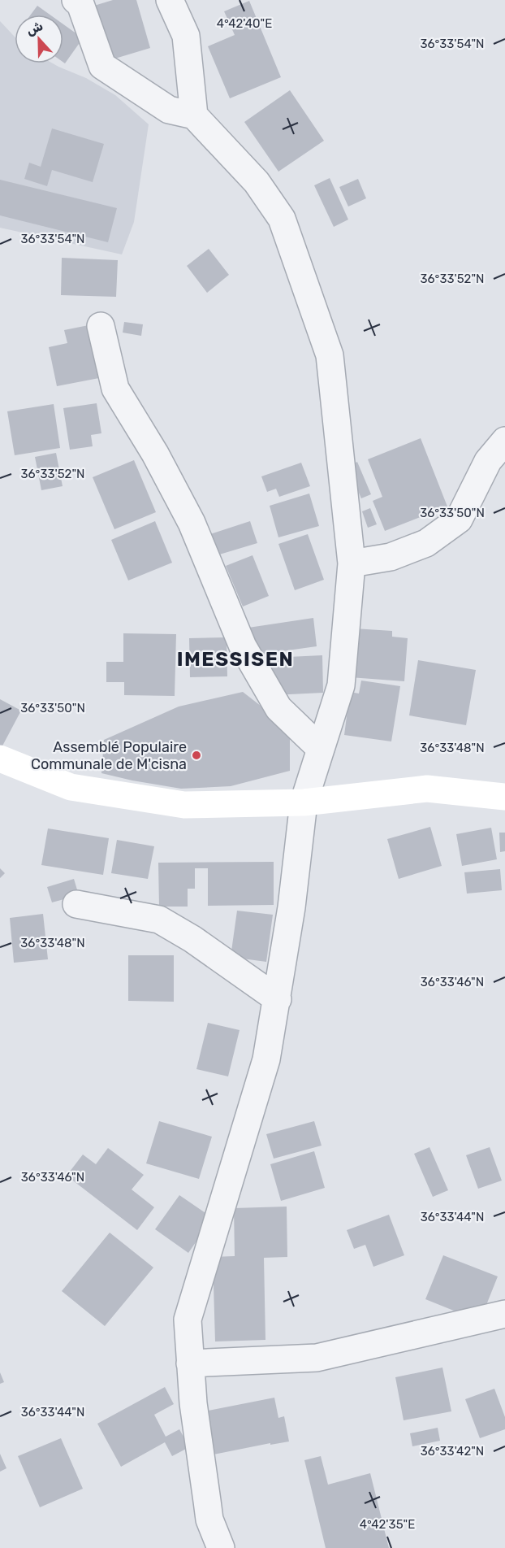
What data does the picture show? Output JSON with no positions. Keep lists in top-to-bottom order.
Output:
{
  "districts": ["IMESSISEN"],
  "places": ["Assemblé Populaire Communale de M'cisna"],
  "north": "top",
  "coordinates": [
    "4°42'40\"E",
    "36°33'54\"N",
    "36°33'52\"N",
    "36°33'50\"N",
    "36°33'48\"N",
    "36°33'46\"N",
    "36°33'44\"N",
    "36°33'42\"N",
    "4°42'35\"E"
  ]
}
